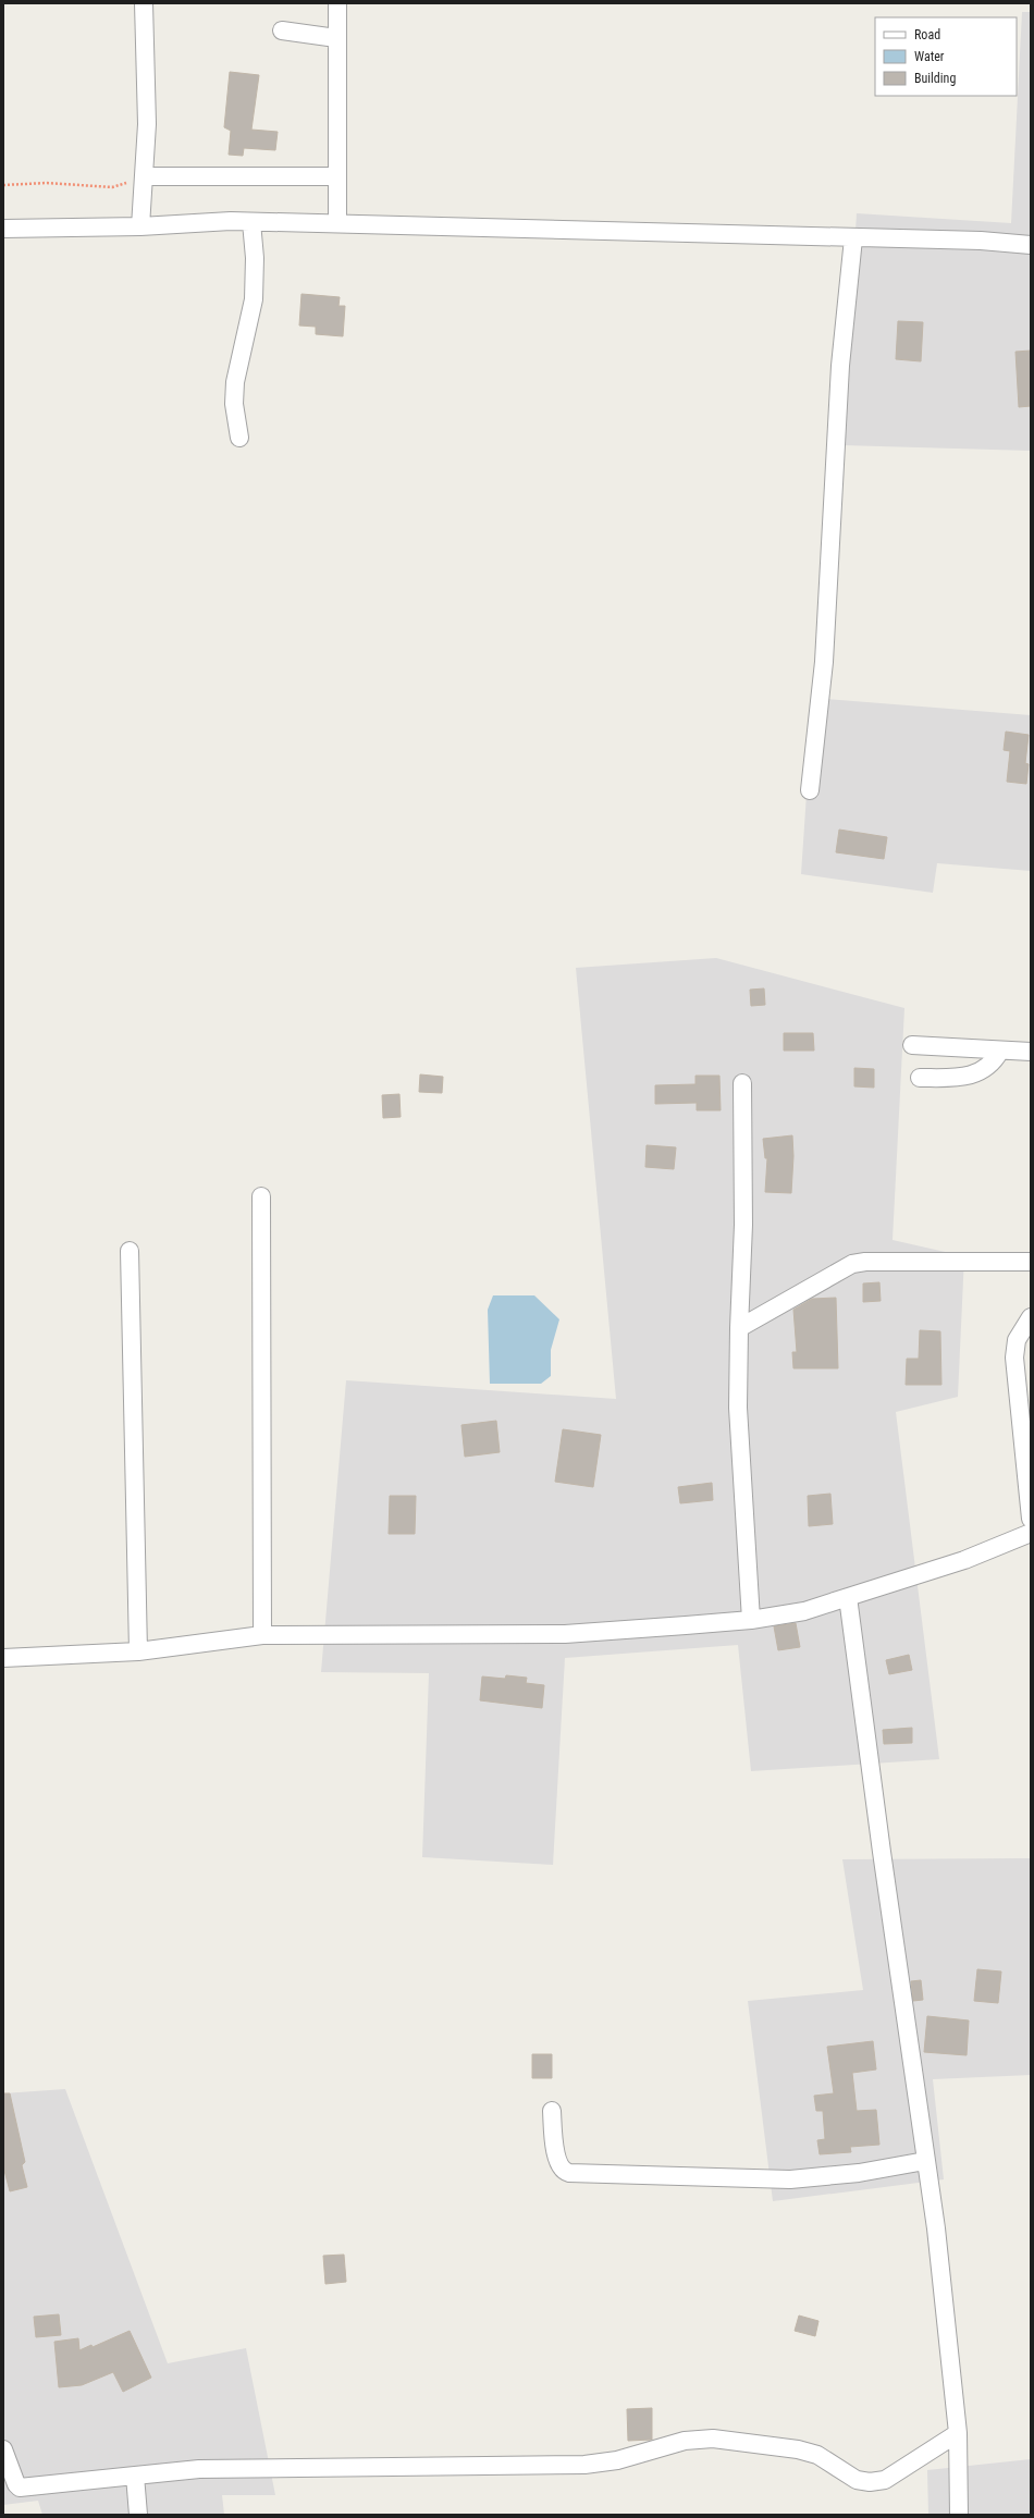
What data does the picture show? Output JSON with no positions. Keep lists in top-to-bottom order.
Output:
{
  "legend": ["Road", "Water", "Building"]
}
